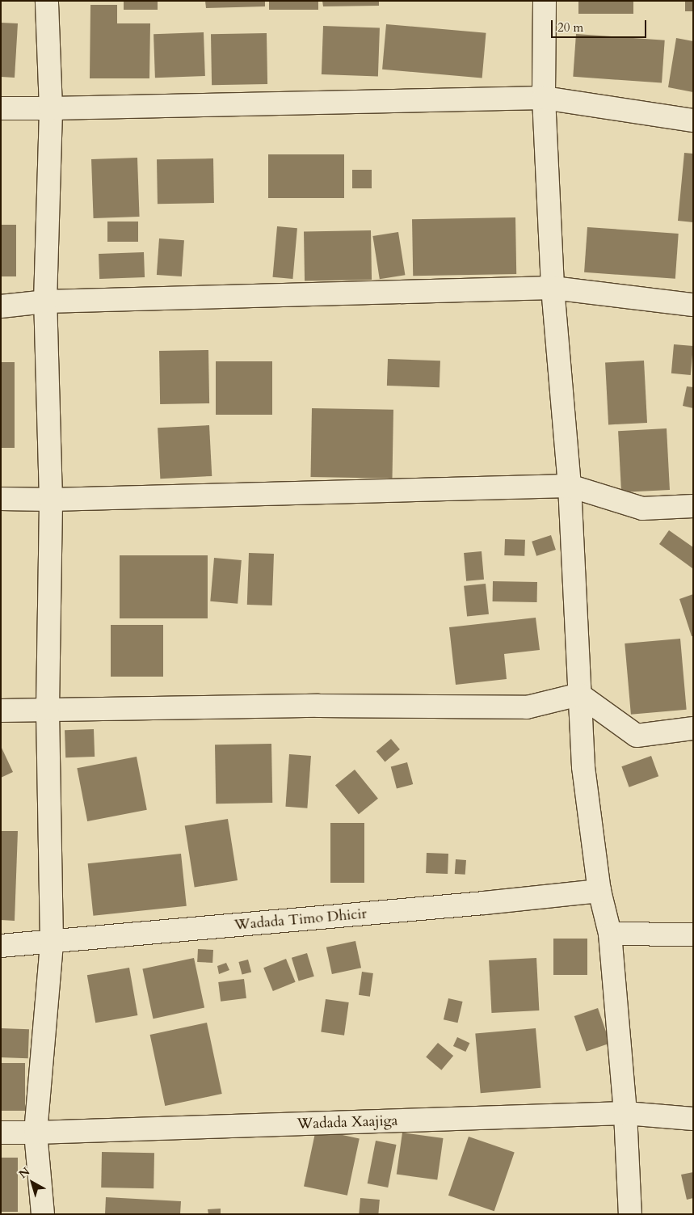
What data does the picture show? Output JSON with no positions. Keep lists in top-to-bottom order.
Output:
{
  "streets": {
    "street": ["Wadada Timo Dhicir", "Wadada Xaajiga"]
  },
  "scale_bar": "20 m",
  "north": "top left"
}
